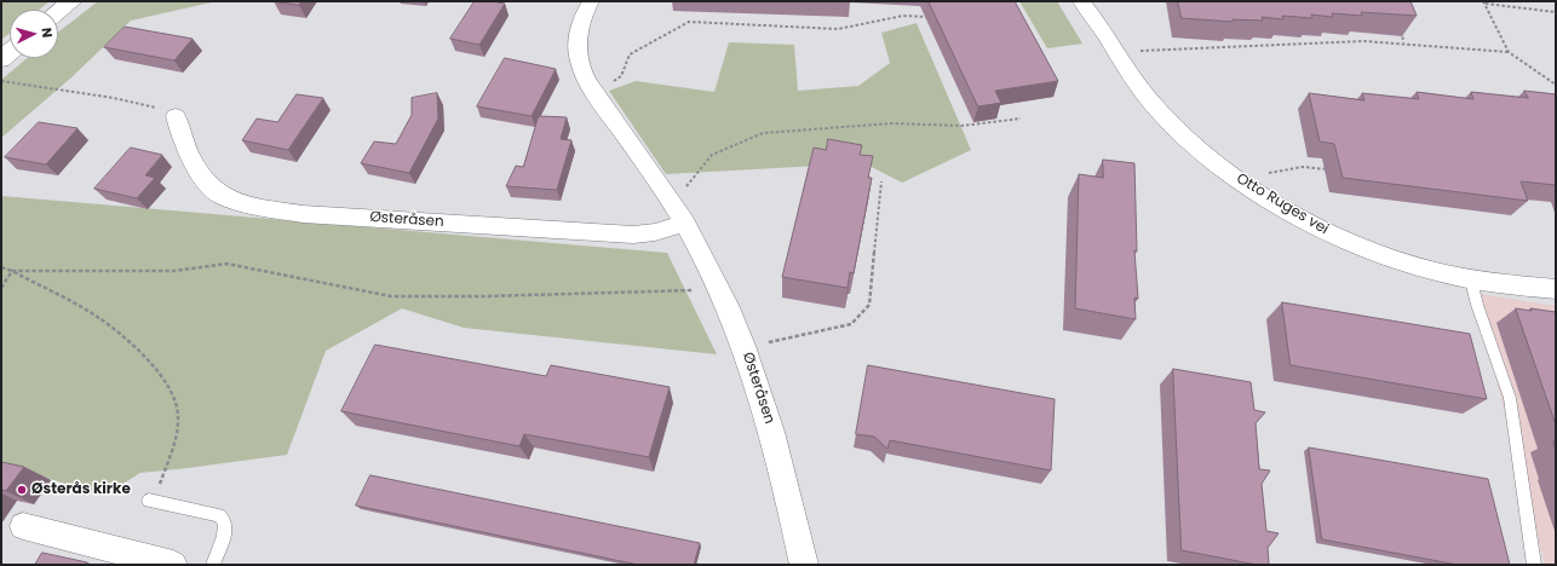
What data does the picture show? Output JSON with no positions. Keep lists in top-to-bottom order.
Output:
{
  "streets": {
    "street": ["Otto Ruges vei", "Østeråsen"]
  },
  "places": ["Østerås kirke"],
  "north": "right"
}
